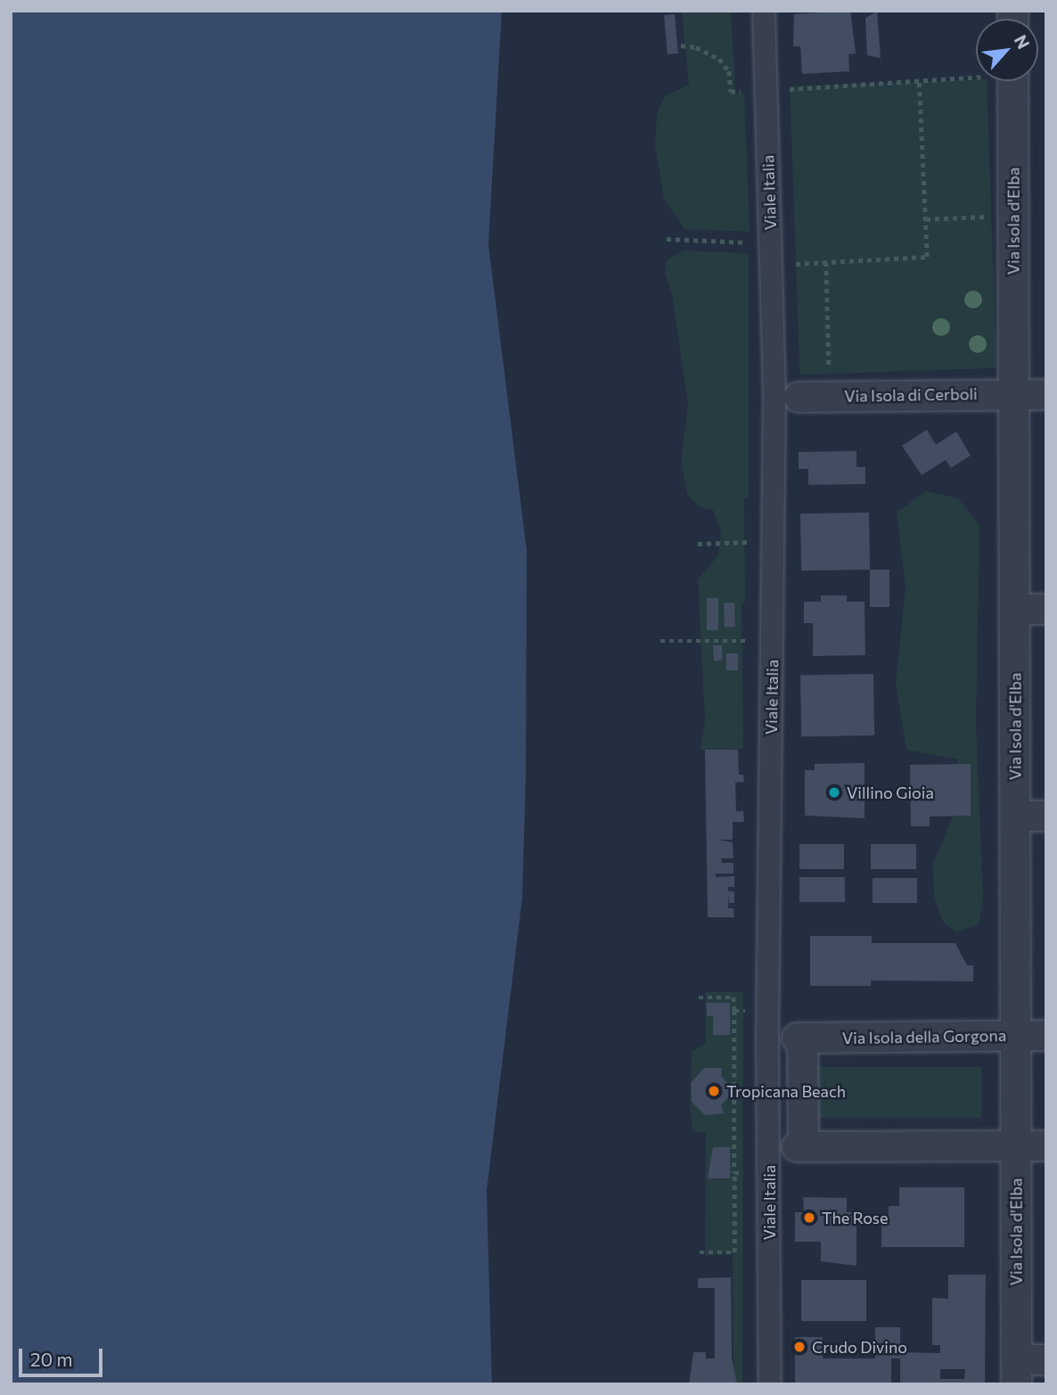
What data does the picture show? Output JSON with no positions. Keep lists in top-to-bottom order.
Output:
{
  "streets": {
    "street": [
      "Viale Italia",
      "Via Isola d'Elba",
      "Via Isola di Cerboli",
      "Via Isola della Gorgona"
    ]
  },
  "crossings": [
    ["Viale Italia", "Via Isola di Cerboli"],
    ["Viale Italia", "Via Isola della Gorgona"],
    ["Via Isola d'Elba", "Via Isola di Cerboli"],
    ["Via Isola d'Elba", "Via Isola della Gorgona"]
  ],
  "places": [
    "Villino Gioia",
    "Tropicana Beach",
    "The Rose",
    "Crudo Divino"
  ],
  "scale_bar": "20 m",
  "north": "top right"
}
